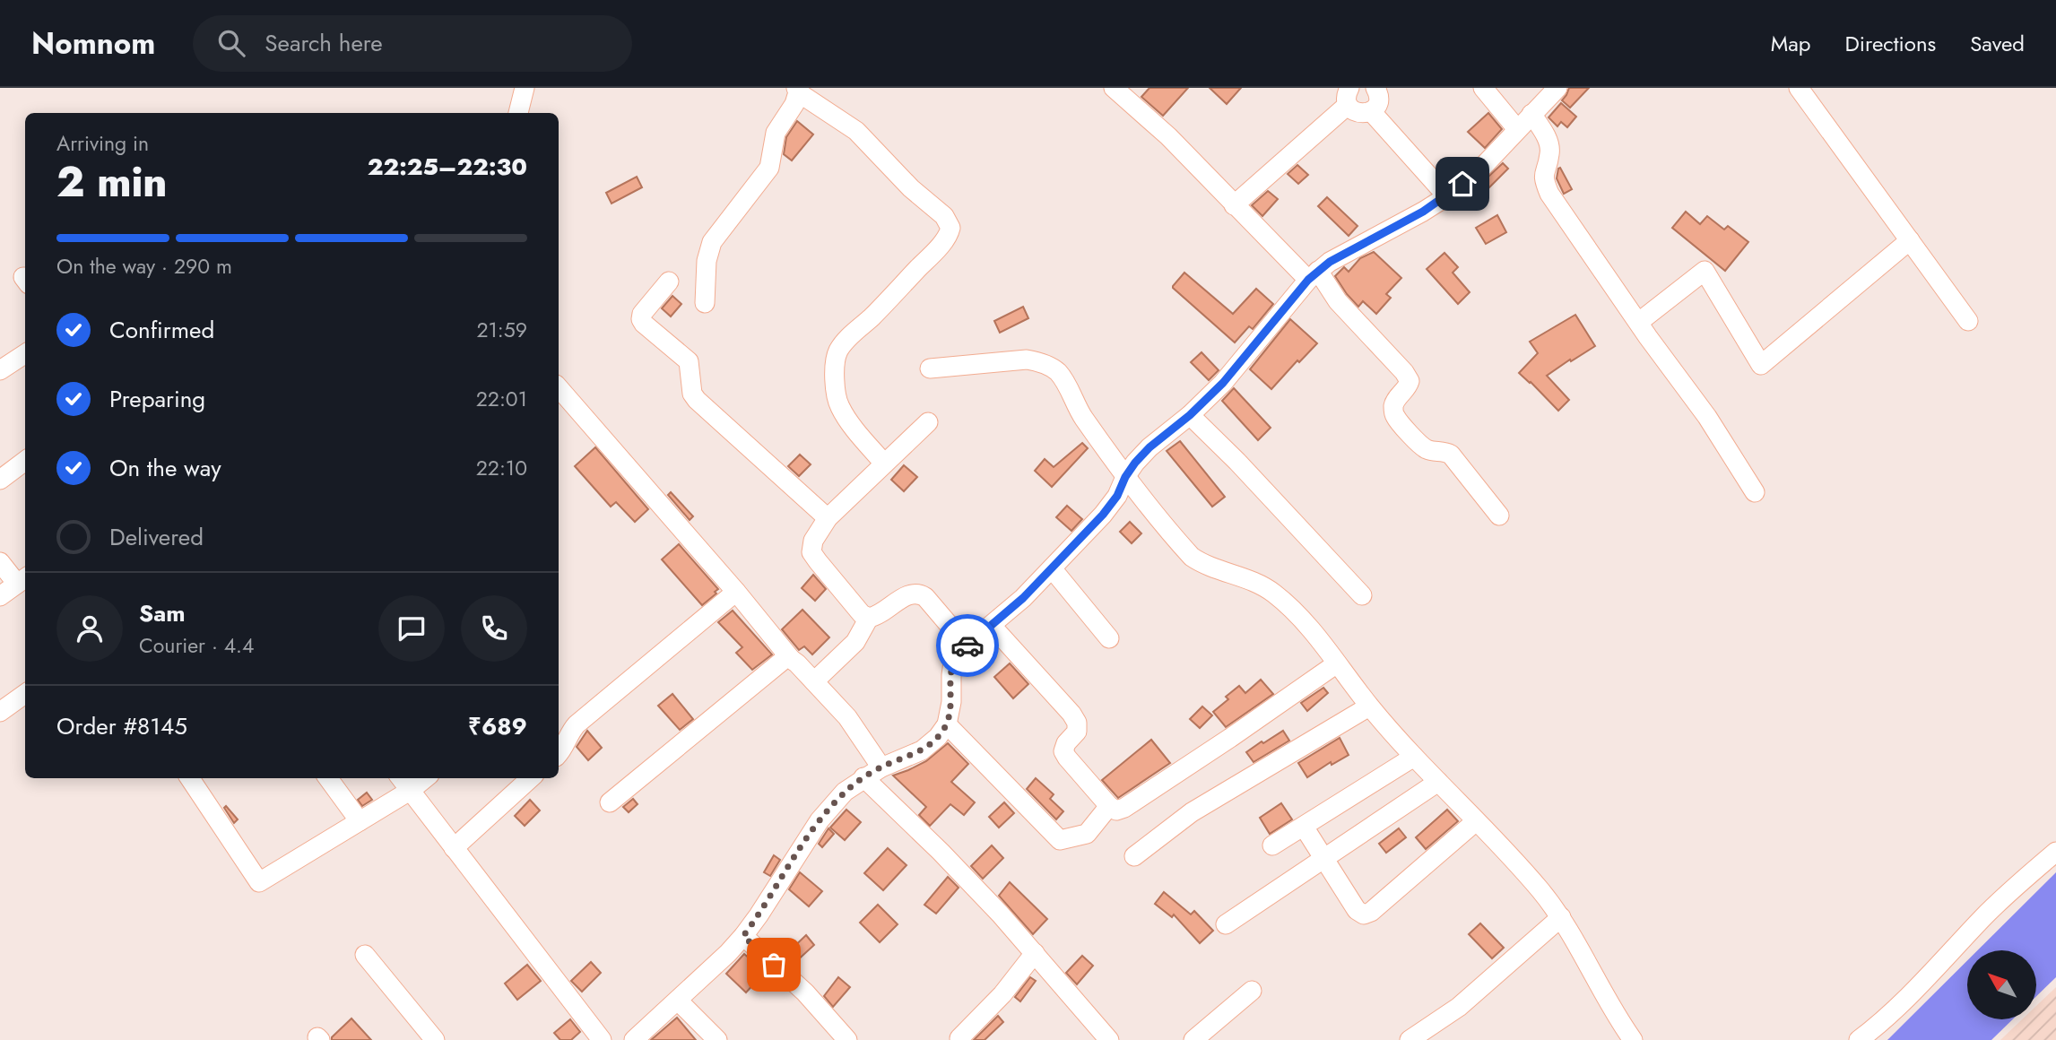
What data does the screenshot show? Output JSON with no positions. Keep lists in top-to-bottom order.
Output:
{
  "north": "top left",
  "page": {
    "header": "Nomnom",
    "search": "Search here",
    "nav": ["Map", "Directions", "Saved"],
    "heading": ["2 min", "Arriving in", "22:25–22:30"],
    "panel": [
      "Sam",
      "Courier · 4.4",
      "Order #8145",
      "₹689"
    ],
    "bar": "On the way · 290 m",
    "list": [
      ["Confirmed", "21:59"],
      ["Preparing", "22:01"],
      ["On the way", "22:10"],
      "Delivered"
    ]
  }
}
